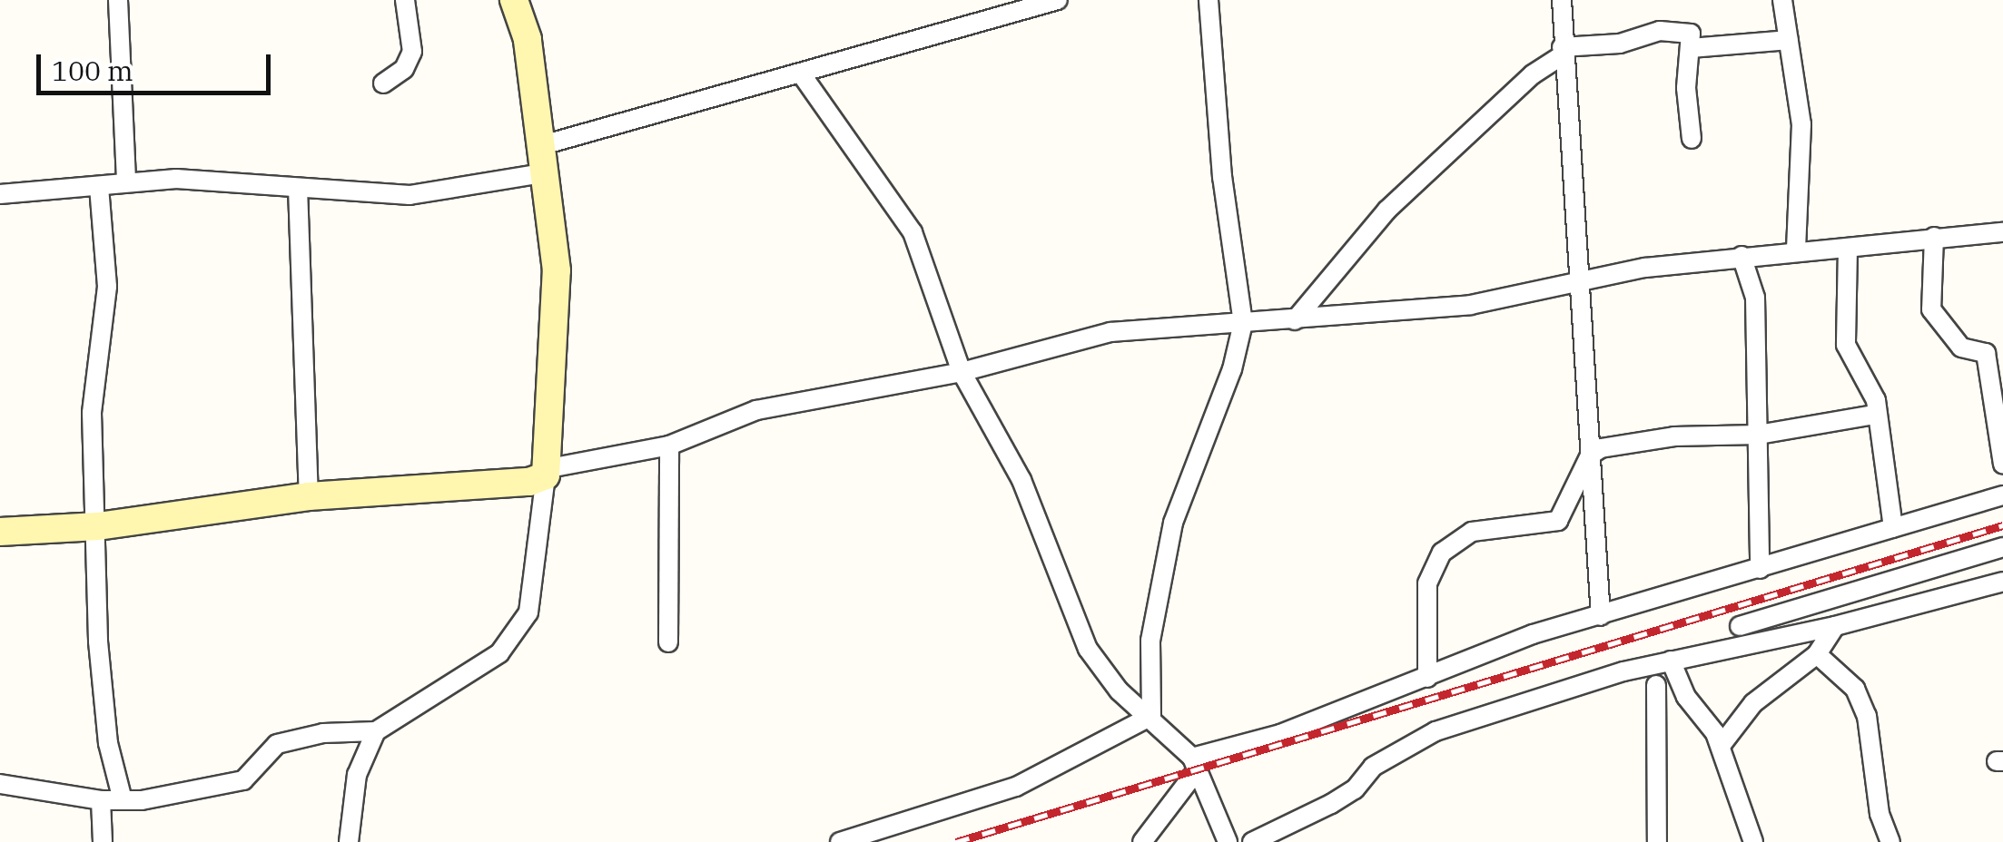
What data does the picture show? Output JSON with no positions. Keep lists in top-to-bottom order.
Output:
{
  "scale_bar": "100 m"
}
